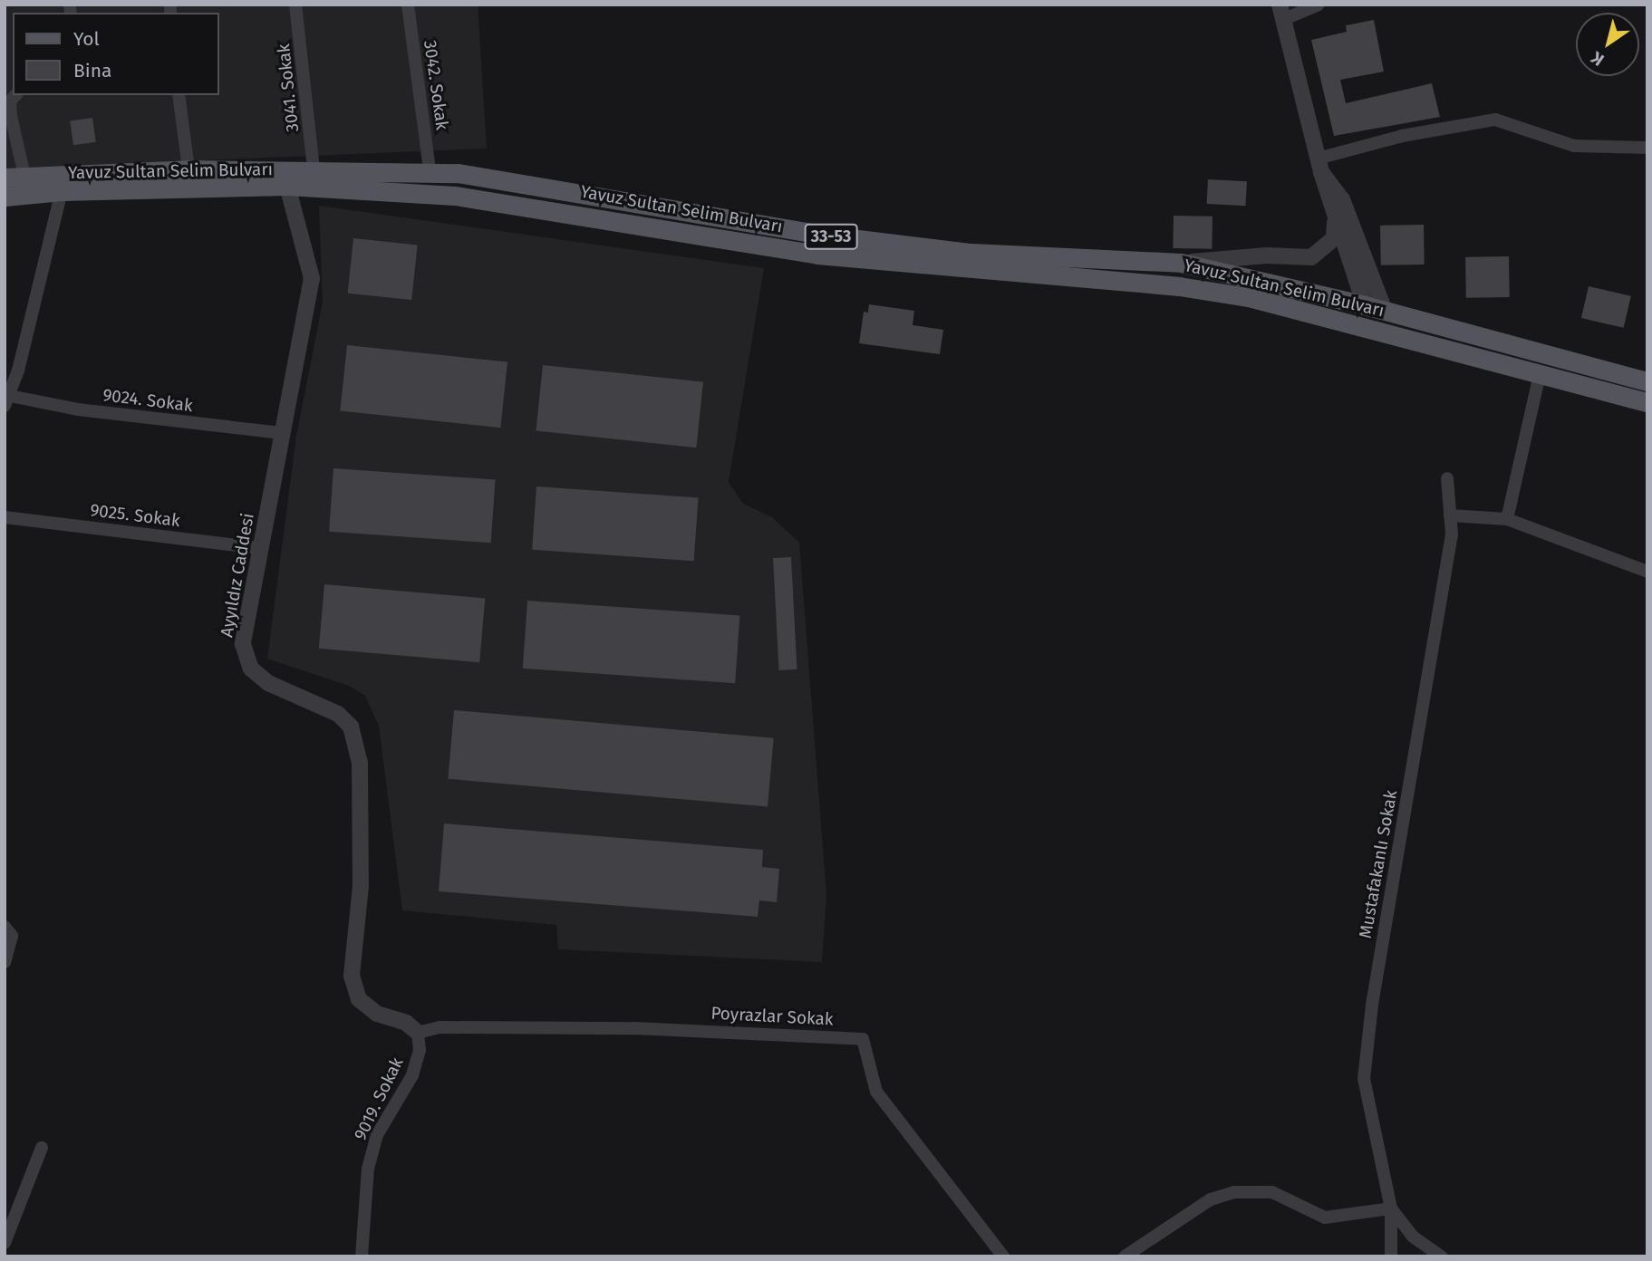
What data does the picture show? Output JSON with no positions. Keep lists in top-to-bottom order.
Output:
{
  "streets": {
    "main road": ["Yavuz Sultan Selim Bulvarı", "33-53"],
    "street": [
      "3042. Sokak",
      "3041. Sokak",
      "9024. Sokak",
      "9025. Sokak",
      "Ayyıldız Caddesi",
      "Mustafakanlı Sokak",
      "Poyrazlar Sokak",
      "9019. Sokak"
    ]
  },
  "crossings": [
    ["3042. Sokak", "Yavuz Sultan Selim Bulvarı"],
    ["3041. Sokak", "Yavuz Sultan Selim Bulvarı"],
    ["Yavuz Sultan Selim Bulvarı", "Ayyıldız Caddesi"],
    ["9024. Sokak", "Ayyıldız Caddesi"],
    ["9025. Sokak", "Ayyıldız Caddesi"],
    ["Ayyıldız Caddesi", "Poyrazlar Sokak"],
    ["Ayyıldız Caddesi", "9019. Sokak"],
    ["Poyrazlar Sokak", "9019. Sokak"]
  ],
  "legend": ["Yol", "Bina"],
  "north": "bottom left"
}
